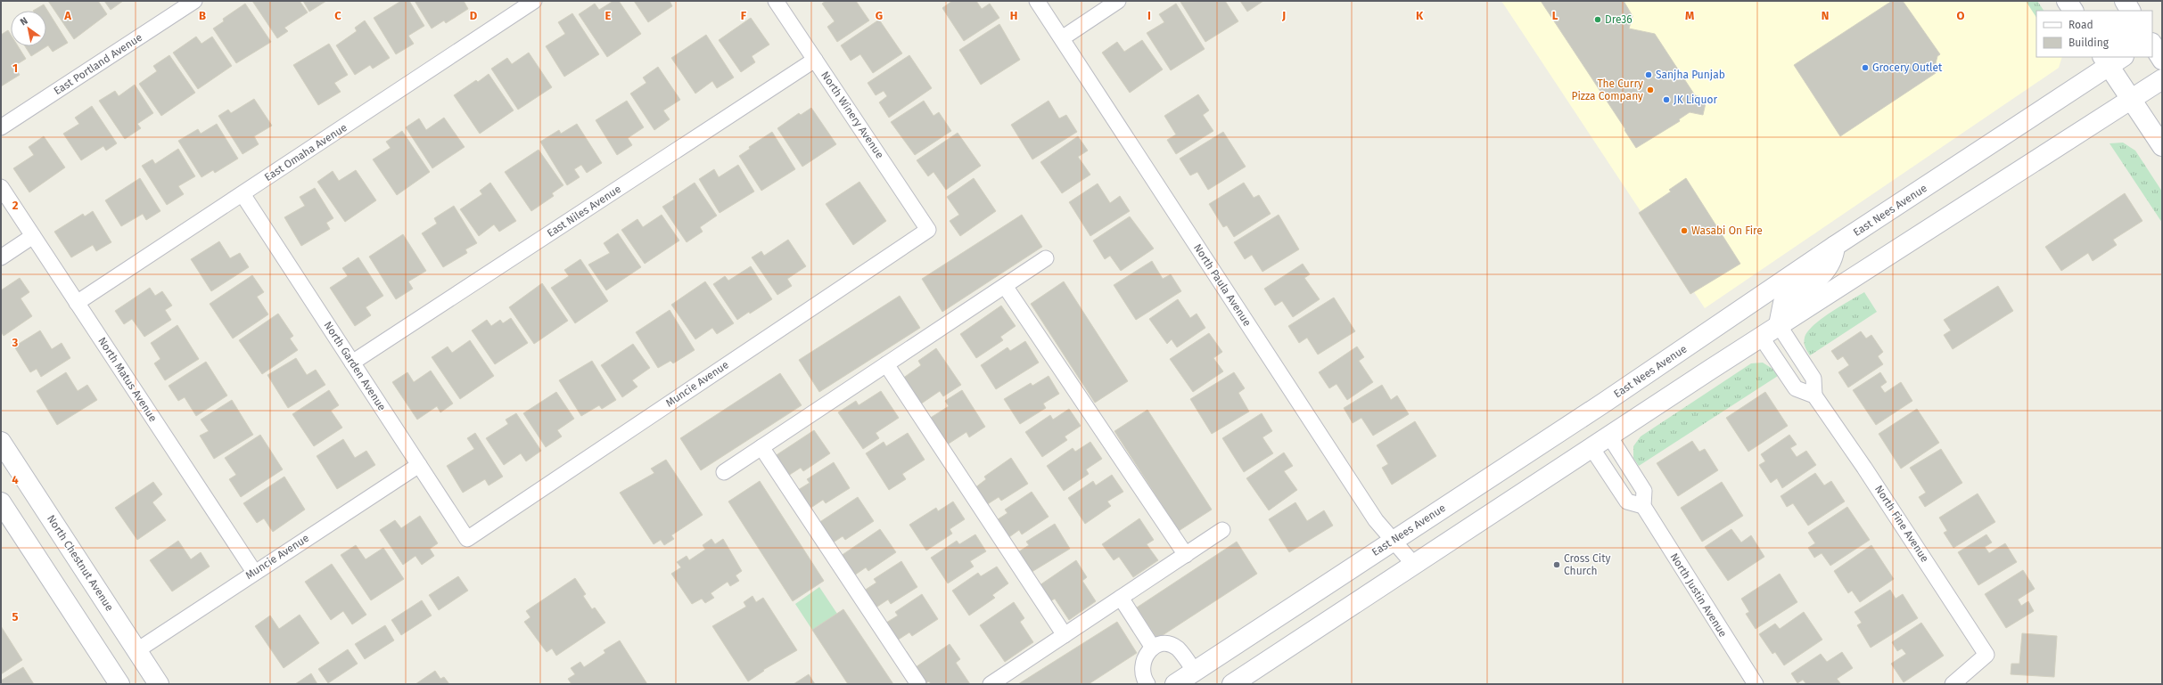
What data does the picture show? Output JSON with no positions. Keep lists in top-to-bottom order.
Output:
{
  "streets": {
    "main road": ["East Nees Avenue", "North Chestnut Avenue"],
    "street": [
      "East Portland Avenue",
      "North Winery Avenue",
      "East Omaha Avenue",
      "East Niles Avenue",
      "North Paula Avenue",
      "North Garden Avenue",
      "North Matus Avenue",
      "Muncie Avenue",
      "North Fine Avenue",
      "North Justin Avenue"
    ]
  },
  "crossings": [
    ["North Winery Avenue", "East Niles Avenue"],
    ["North Winery Avenue", "Muncie Avenue"],
    ["East Omaha Avenue", "North Garden Avenue"],
    ["East Omaha Avenue", "North Matus Avenue"],
    ["East Nees Avenue", "North Paula Avenue"],
    ["East Niles Avenue", "North Garden Avenue"],
    ["North Garden Avenue", "Muncie Avenue"],
    ["North Matus Avenue", "Muncie Avenue"],
    ["Muncie Avenue", "North Chestnut Avenue"]
  ],
  "places": [
    "Dre36",
    "Grocery Outlet",
    "Sanjha Punjab",
    "The Curry Pizza Company",
    "JK Liquor",
    "Wasabi On Fire",
    "Cross City Church"
  ],
  "legend": ["Road", "Building"],
  "north": "top left",
  "grid": {
    "columns": [
      "A",
      "B",
      "C",
      "D",
      "E",
      "F",
      "G",
      "H",
      "I",
      "J",
      "K",
      "L",
      "M",
      "N",
      "O"
    ],
    "rows": [
      "1",
      "2",
      "3",
      "4",
      "5"
    ]
  }
}
